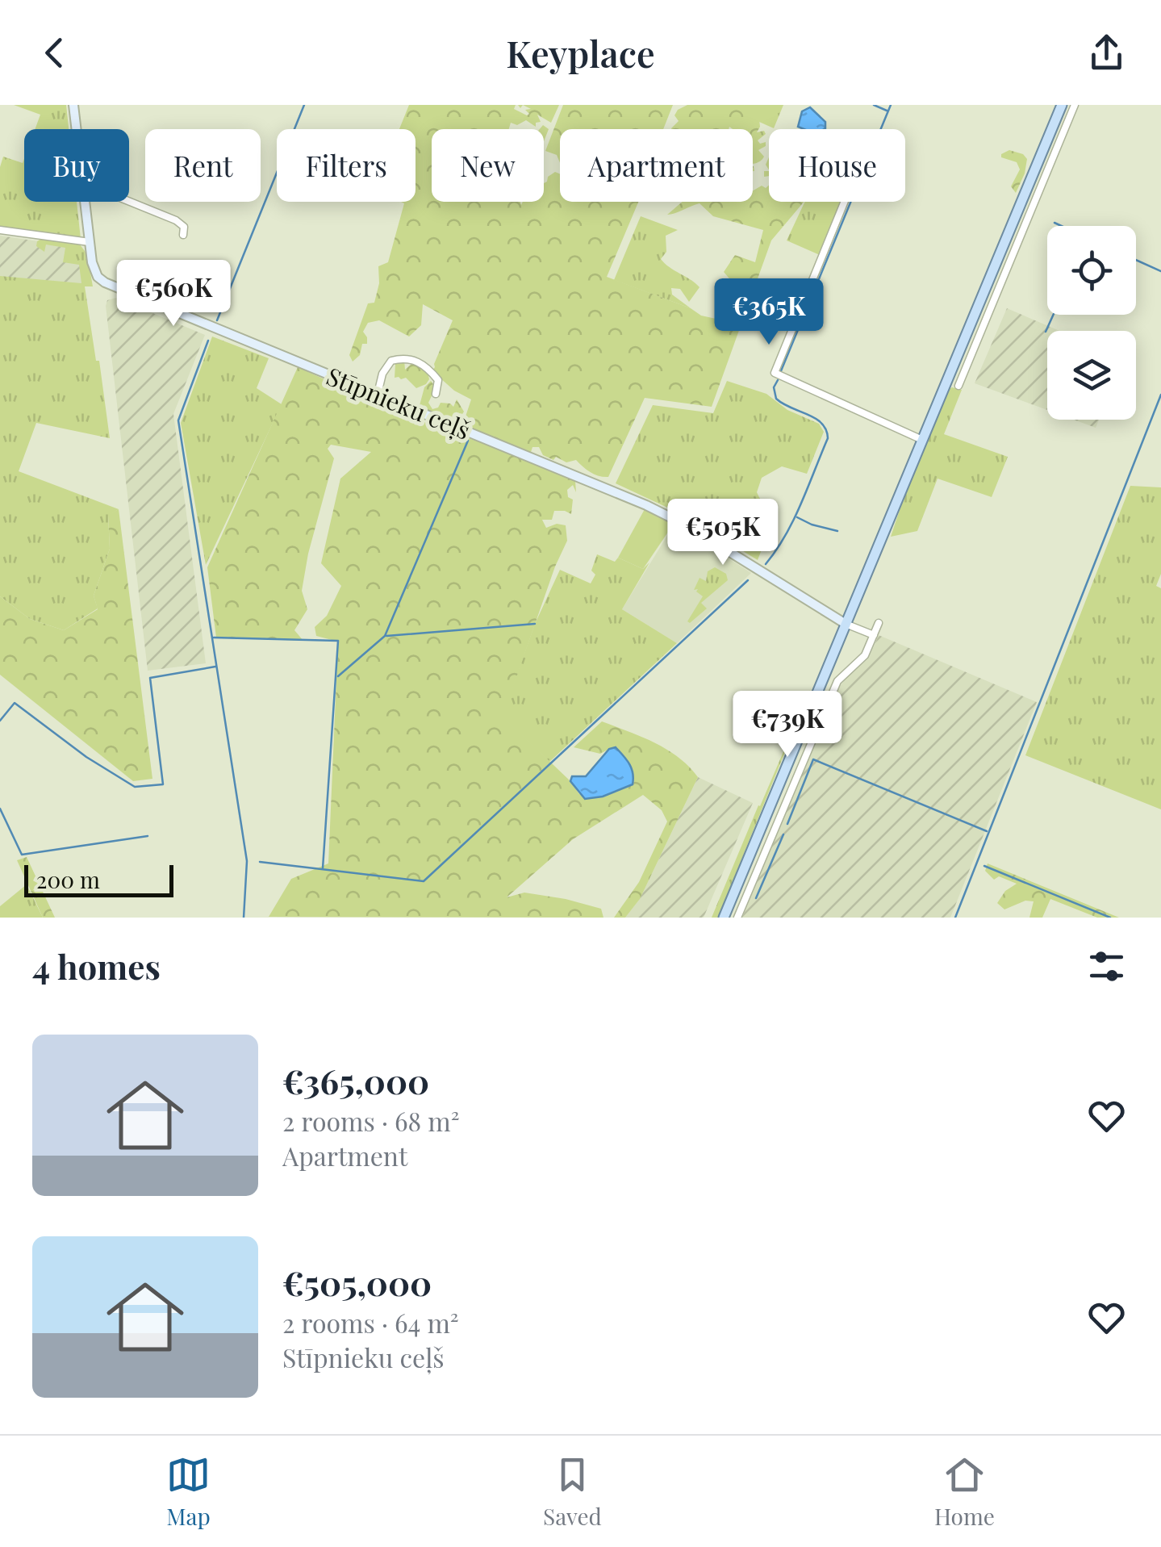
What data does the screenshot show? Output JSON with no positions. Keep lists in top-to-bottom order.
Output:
{
  "streets": {
    "main road": ["Stīpnieku ceļš"]
  },
  "scale_bar": "200 m",
  "page": {
    "header": "Keyplace",
    "chip": [
      "Buy",
      "Rent",
      "Filters",
      "New",
      "Apartment",
      "House"
    ],
    "price": [
      "€560K",
      "€365K",
      "€505K",
      "€739K"
    ],
    "scale": "200 m",
    "heading": "4 homes",
    "list": [
      {
        "name": "€365,000",
        "note": "2 rooms · 68 m² · Apartment"
      },
      {
        "name": "€505,000",
        "note": "2 rooms · 64 m² · Stīpnieku ceļš"
      }
    ],
    "tabs": ["Map", "Saved", "Home"]
  }
}
